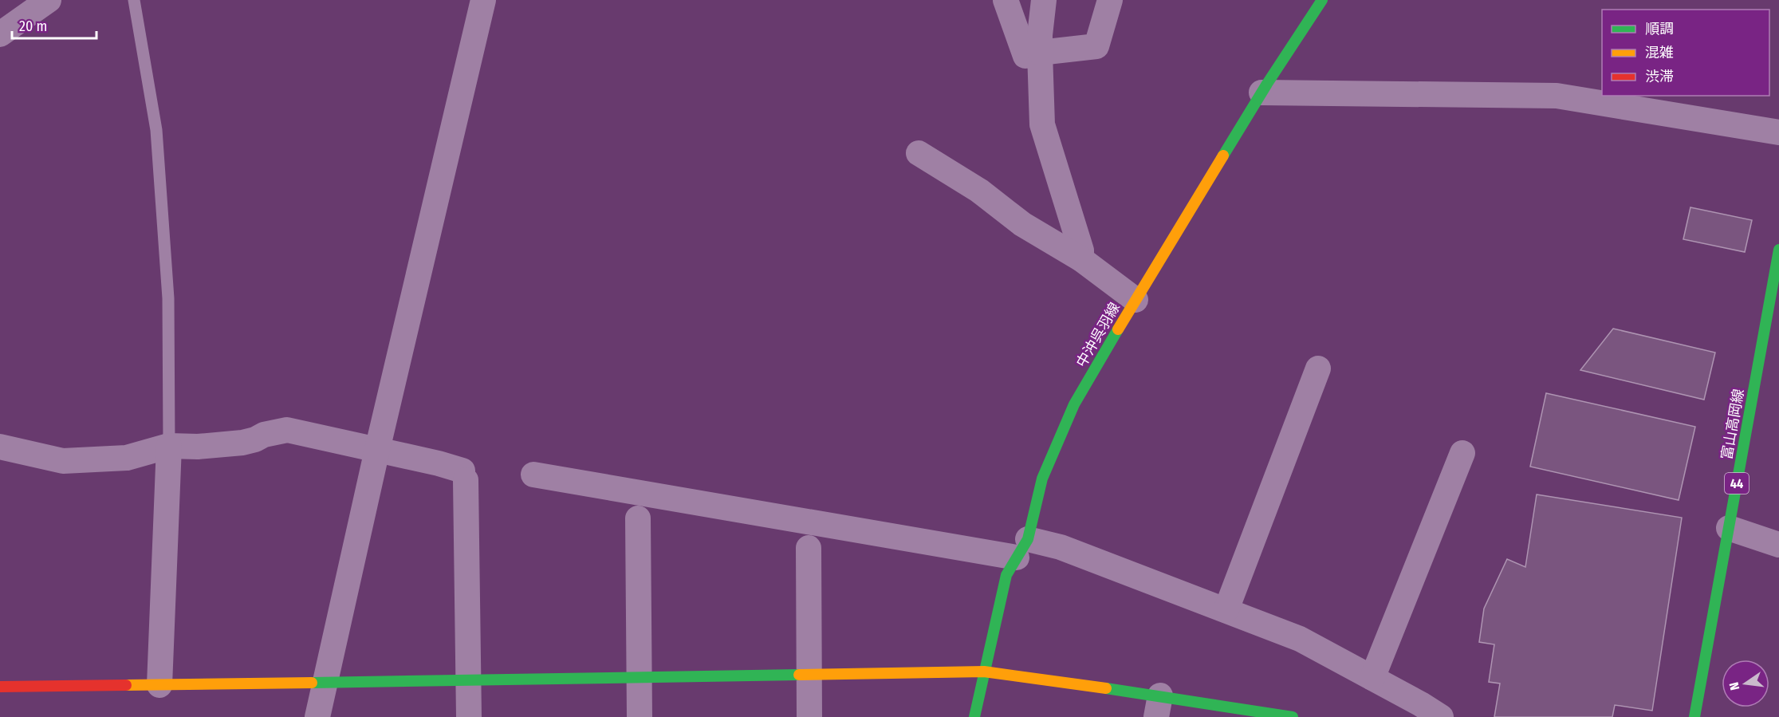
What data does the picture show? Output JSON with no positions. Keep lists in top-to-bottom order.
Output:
{
  "streets": {
    "street": ["中沖呉羽線", "富山高岡線", "44"]
  },
  "legend": ["順調", "混雑", "渋滞"],
  "scale_bar": "20 m",
  "north": "left"
}
